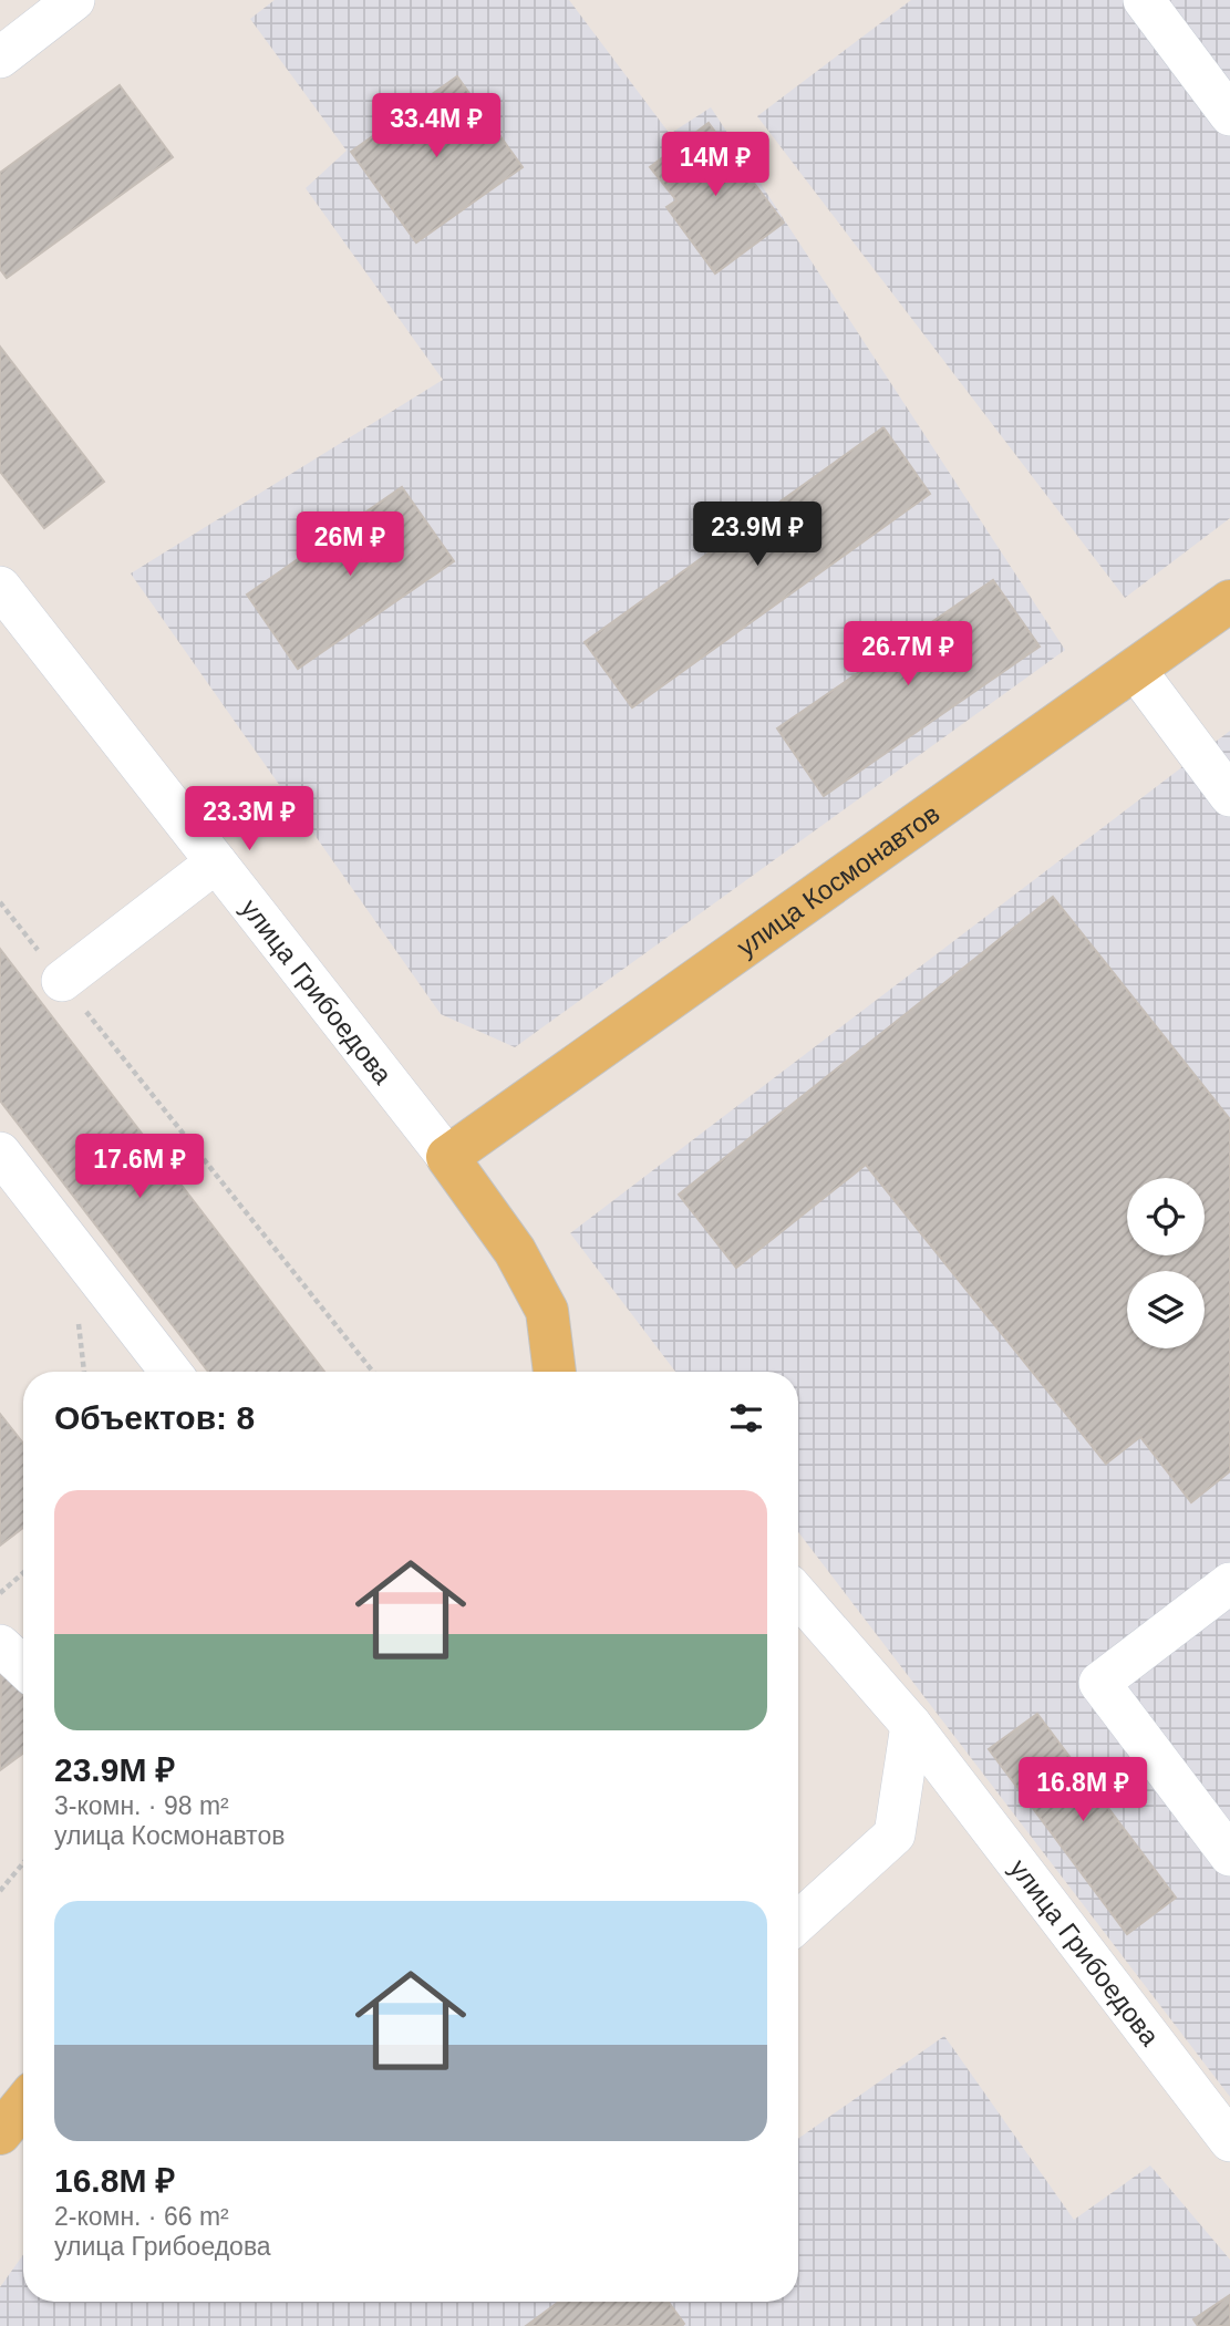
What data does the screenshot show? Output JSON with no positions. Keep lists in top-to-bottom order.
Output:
{
  "streets": {
    "main road": ["улица Космонавтов", "улица Грибоедова"]
  },
  "crossings": [
    ["улица Космонавтов", "улица Грибоедова"]
  ],
  "page": {
    "price": [
      "33.4M ₽",
      "14M ₽",
      "23.9M ₽",
      "26M ₽",
      "26.7M ₽",
      "23.3M ₽",
      "17.6M ₽",
      "16.8M ₽"
    ],
    "heading": "Объектов: 8",
    "list": [
      {
        "name": "23.9M ₽",
        "note": "3-комн. · 98 m² · улица Космонавтов"
      },
      {
        "name": "16.8M ₽",
        "note": "2-комн. · 66 m² · улица Грибоедова"
      }
    ]
  }
}
